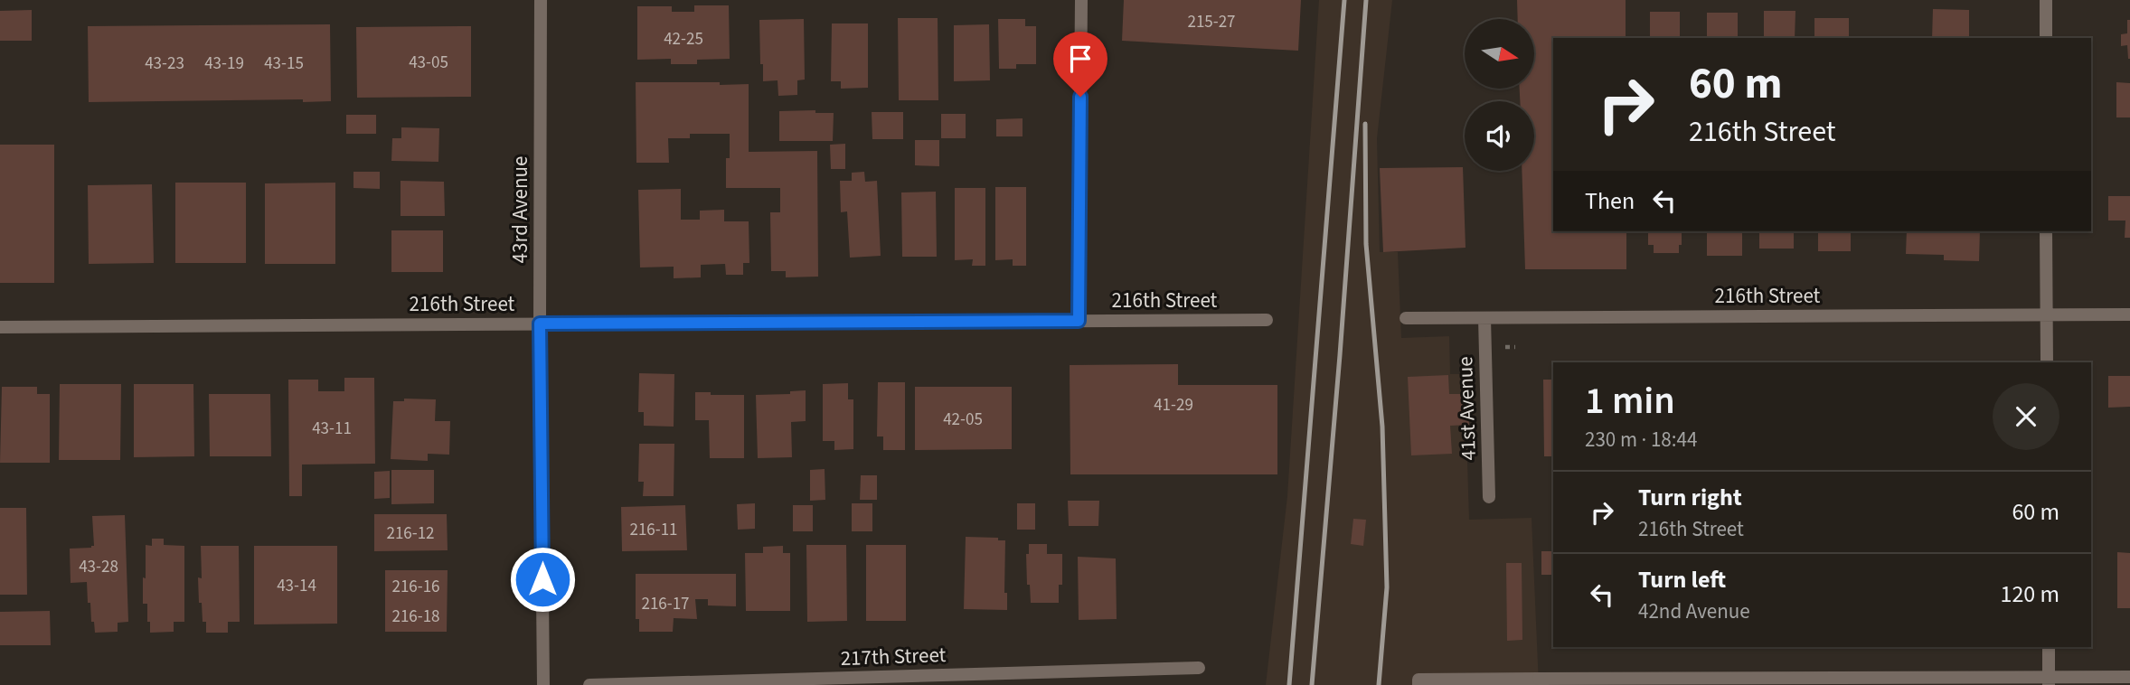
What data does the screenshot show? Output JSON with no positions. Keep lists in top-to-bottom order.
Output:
{
  "streets": {
    "street": [
      "43rd Avenue",
      "216th Street",
      "41st Avenue",
      "217th Street"
    ]
  },
  "crossings": [
    ["43rd Avenue", "216th Street"],
    ["216th Street", "41st Avenue"]
  ],
  "house_numbers": [
    "215-27",
    "42-25",
    "43-05",
    "43-23",
    "43-19",
    "43-15",
    "41-29",
    "42-05",
    "43-11",
    "216-11",
    "216-12",
    "43-28",
    "43-14",
    "216-16",
    "216-17",
    "216-18"
  ],
  "north": "right",
  "page": {
    "turn": ["60 m", "216th Street"],
    "then": "Then",
    "heading": ["1 min", "230 m · 18:44"],
    "list": [
      {
        "name": "Turn right",
        "note": "216th Street",
        "value": "60 m"
      },
      {
        "name": "Turn left",
        "note": "42nd Avenue",
        "value": "120 m"
      }
    ]
  }
}
